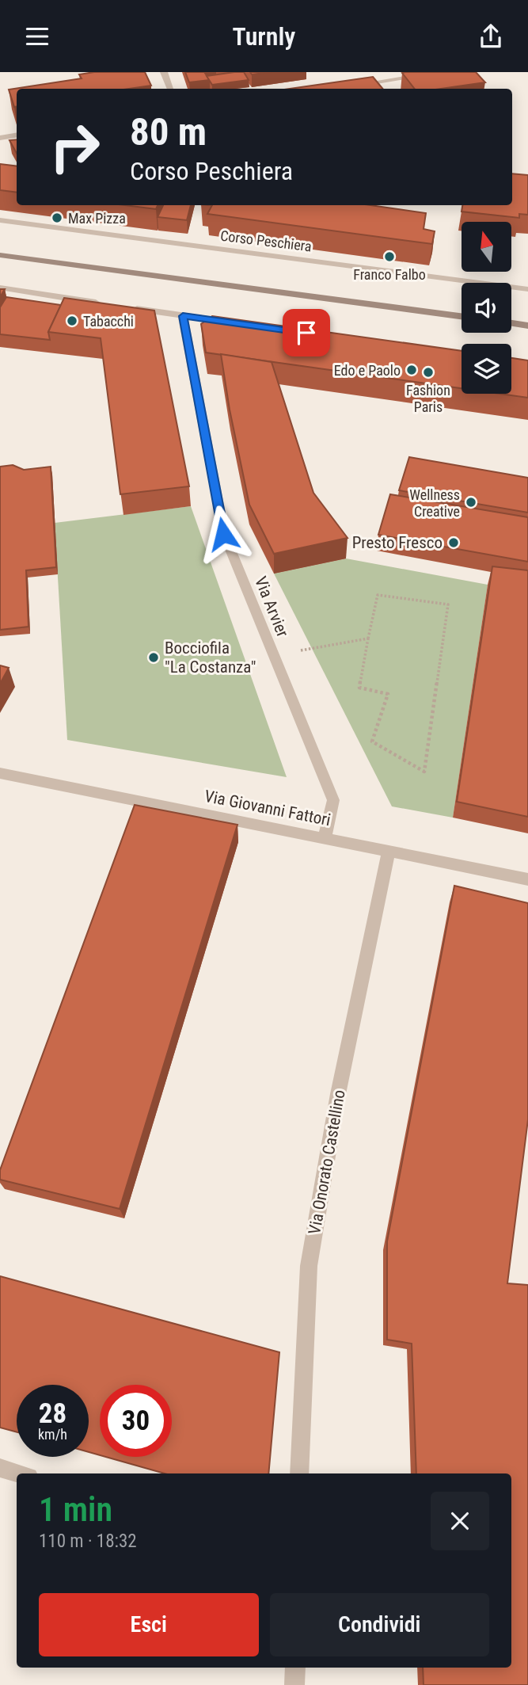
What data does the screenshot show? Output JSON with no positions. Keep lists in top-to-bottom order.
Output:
{
  "streets": {
    "street": [
      "Corso Peschiera",
      "Via Arvier",
      "Via Giovanni Fattori",
      "Via Onorato Castellino"
    ]
  },
  "crossings": [
    ["Via Arvier", "Via Giovanni Fattori"],
    ["Via Giovanni Fattori", "Via Onorato Castellino"]
  ],
  "places": [
    "Max Pizza",
    "Franco Falbo",
    "Tabacchi",
    "Edo e Paolo",
    "Fashion Paris",
    "Wellness Creative",
    "Presto Fresco",
    "Bocciofila \"La Costanza\""
  ],
  "north": "top",
  "page": {
    "header": "Turnly",
    "turn": ["80 m", "Corso Peschiera"],
    "speed": "28 km/h",
    "limit": "30",
    "heading": ["1 min", "110 m · 18:32"],
    "buttons": ["Esci", "Condividi"]
  }
}
